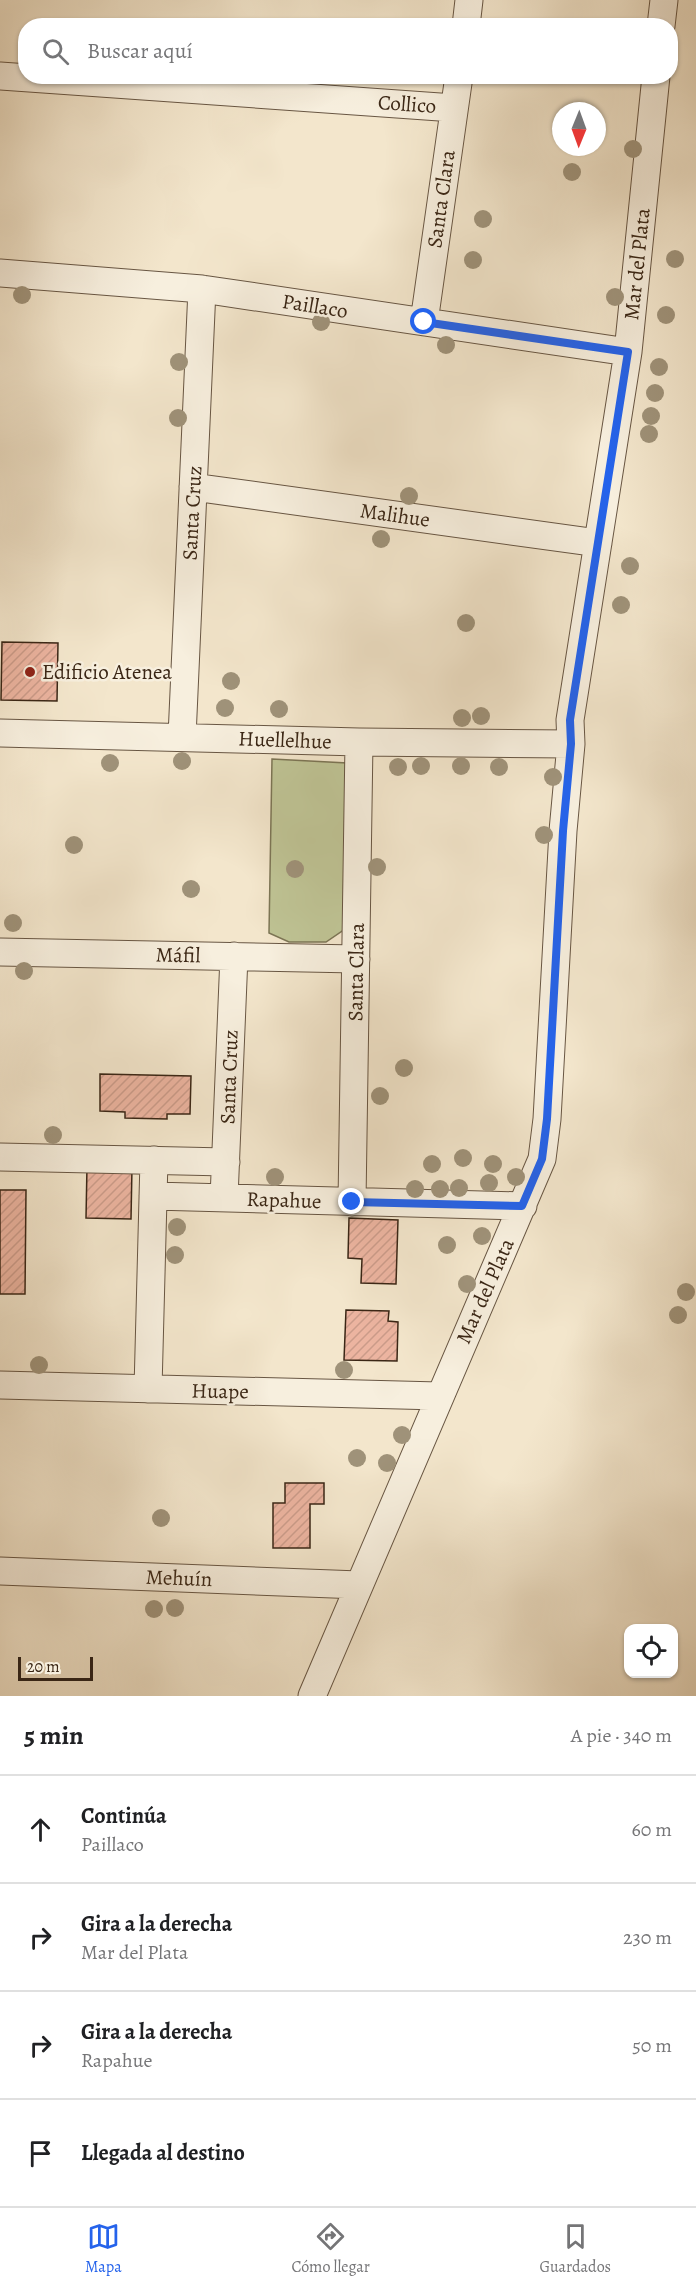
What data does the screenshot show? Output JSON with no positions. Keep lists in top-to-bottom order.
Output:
{
  "streets": {
    "street": [
      "Collico",
      "Santa Clara",
      "Mar del Plata",
      "Paillaco",
      "Santa Cruz",
      "Malihue",
      "Huellelhue",
      "Máfil",
      "Rapahue",
      "Huape",
      "Mehuín"
    ]
  },
  "crossings": [
    ["Collico", "Santa Clara"],
    ["Santa Clara", "Paillaco"],
    ["Santa Clara", "Huellelhue"],
    ["Santa Clara", "Máfil"],
    ["Santa Clara", "Rapahue"],
    ["Mar del Plata", "Paillaco"],
    ["Mar del Plata", "Malihue"],
    ["Mar del Plata", "Huellelhue"],
    ["Mar del Plata", "Rapahue"],
    ["Mar del Plata", "Huape"],
    ["Mar del Plata", "Mehuín"],
    ["Paillaco", "Santa Cruz"],
    ["Santa Cruz", "Malihue"],
    ["Santa Cruz", "Huellelhue"],
    ["Santa Cruz", "Máfil"],
    ["Santa Cruz", "Rapahue"]
  ],
  "places": ["Edificio Atenea"],
  "scale_bar": "20 m",
  "north": "bottom",
  "page": {
    "search": "Buscar aquí",
    "scale": "20 m",
    "heading": ["5 min", "A pie · 340 m"],
    "list": [
      ["Continúa", "Paillaco", "60 m"],
      ["Gira a la derecha", "Mar del Plata", "230 m"],
      ["Gira a la derecha", "Rapahue", "50 m"],
      "Llegada al destino"
    ],
    "nav": ["Mapa", "Cómo llegar", "Guardados"]
  }
}
